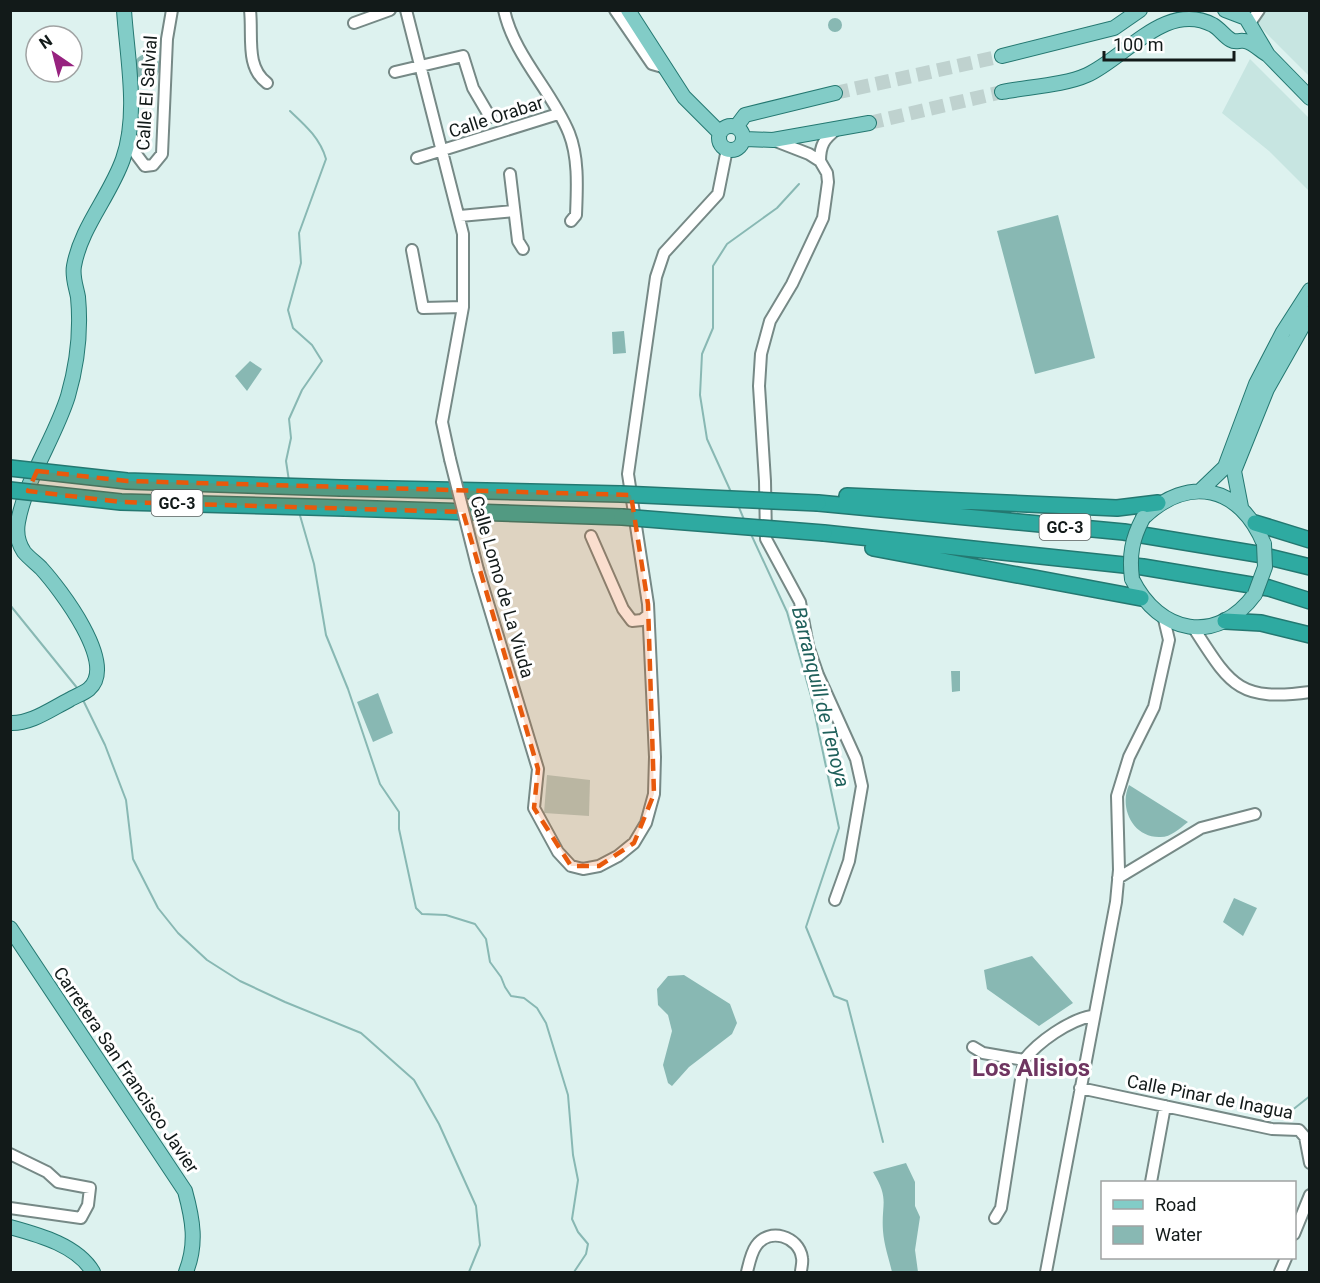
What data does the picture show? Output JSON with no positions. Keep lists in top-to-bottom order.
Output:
{
  "streets": {
    "highway": ["GC-3"],
    "main road": ["Carretera San Francisco Javier"],
    "street": [
      "Calle El Salvial",
      "Calle Orabar",
      "Calle Lomo de La Viuda",
      "Calle Pinar de Inagua"
    ]
  },
  "crossings": [
    ["Calle Orabar", "Calle Lomo de La Viuda"]
  ],
  "districts": ["Los Alisios"],
  "water": ["Barranquill de Tenoya"],
  "legend": ["Road", "Water"],
  "scale_bar": "100 m",
  "north": "top left"
}
